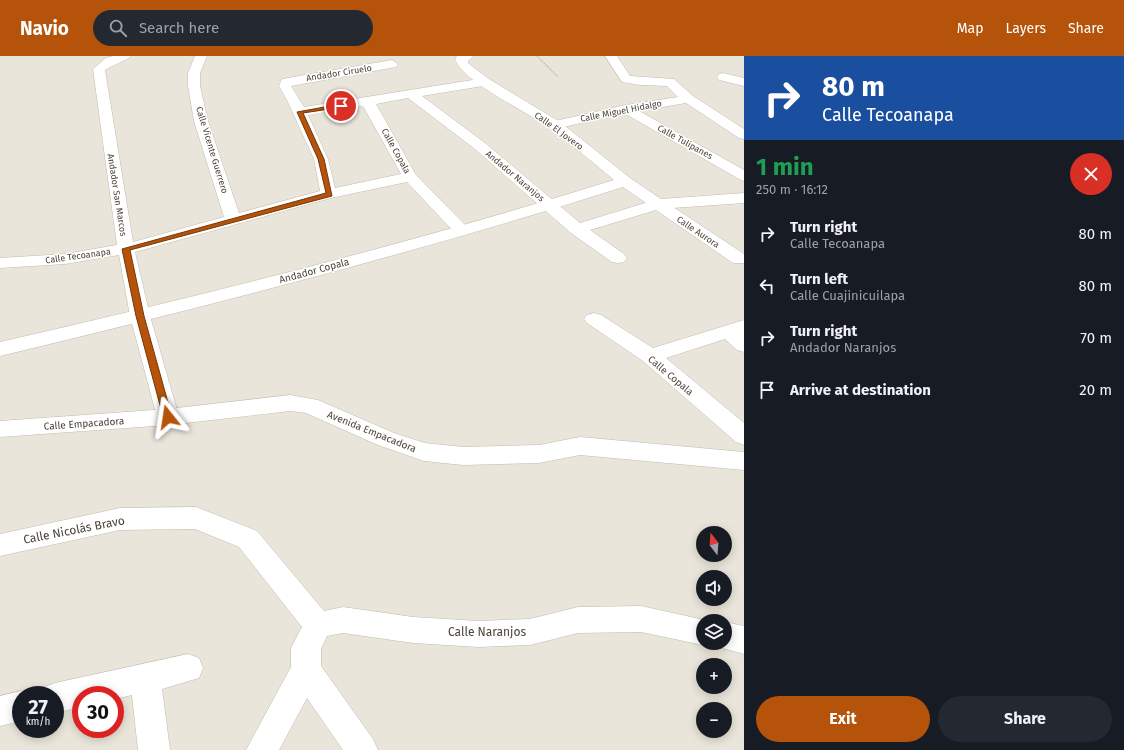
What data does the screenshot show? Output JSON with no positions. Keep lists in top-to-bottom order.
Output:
{
  "streets": {
    "street": [
      "Andador Ciruelo",
      "Calle Miguel Hidalgo",
      "Calle El Jovero",
      "Calle Tulipanes",
      "Calle Vicente Guerrero",
      "Calle Copala",
      "Andador Naranjos",
      "Andador San Marcos",
      "Calle Aurora",
      "Calle Tecoanapa",
      "Andador Copala",
      "Calle Empacadora",
      "Avenida Empacadora",
      "Calle Nicolás Bravo",
      "Calle Naranjos"
    ]
  },
  "crossings": [
    ["Calle Miguel Hidalgo", "Calle El Jovero"],
    ["Calle Miguel Hidalgo", "Calle Tulipanes"],
    ["Calle El Jovero", "Calle Aurora"],
    ["Calle El Jovero", "Andador Copala"],
    ["Calle Vicente Guerrero", "Calle Tecoanapa"],
    ["Calle Copala", "Calle Tecoanapa"],
    ["Calle Copala", "Andador Copala"],
    ["Andador Naranjos", "Andador Copala"],
    ["Andador San Marcos", "Calle Tecoanapa"],
    ["Andador San Marcos", "Andador Copala"],
    ["Andador San Marcos", "Calle Empacadora"],
    ["Andador San Marcos", "Avenida Empacadora"],
    ["Calle Empacadora", "Avenida Empacadora"],
    ["Calle Nicolás Bravo", "Calle Naranjos"]
  ],
  "north": "top",
  "page": {
    "header": "Navio",
    "search": "Search here",
    "nav": ["Map", "Layers", "Share"],
    "turn": ["80 m", "Calle Tecoanapa"],
    "heading": ["1 min", "250 m · 16:12"],
    "list": [
      {
        "name": "Turn right",
        "note": "Calle Tecoanapa",
        "value": "80 m"
      },
      {
        "name": "Turn left",
        "note": "Calle Cuajinicuilapa",
        "value": "80 m"
      },
      {
        "name": "Turn right",
        "note": "Andador Naranjos",
        "value": "70 m"
      },
      {
        "name": "Arrive at destination",
        "value": "20 m"
      }
    ],
    "map_buttons": ["+", "−"],
    "speed": "27 km/h",
    "limit": "30",
    "buttons": ["Exit", "Share"]
  }
}
